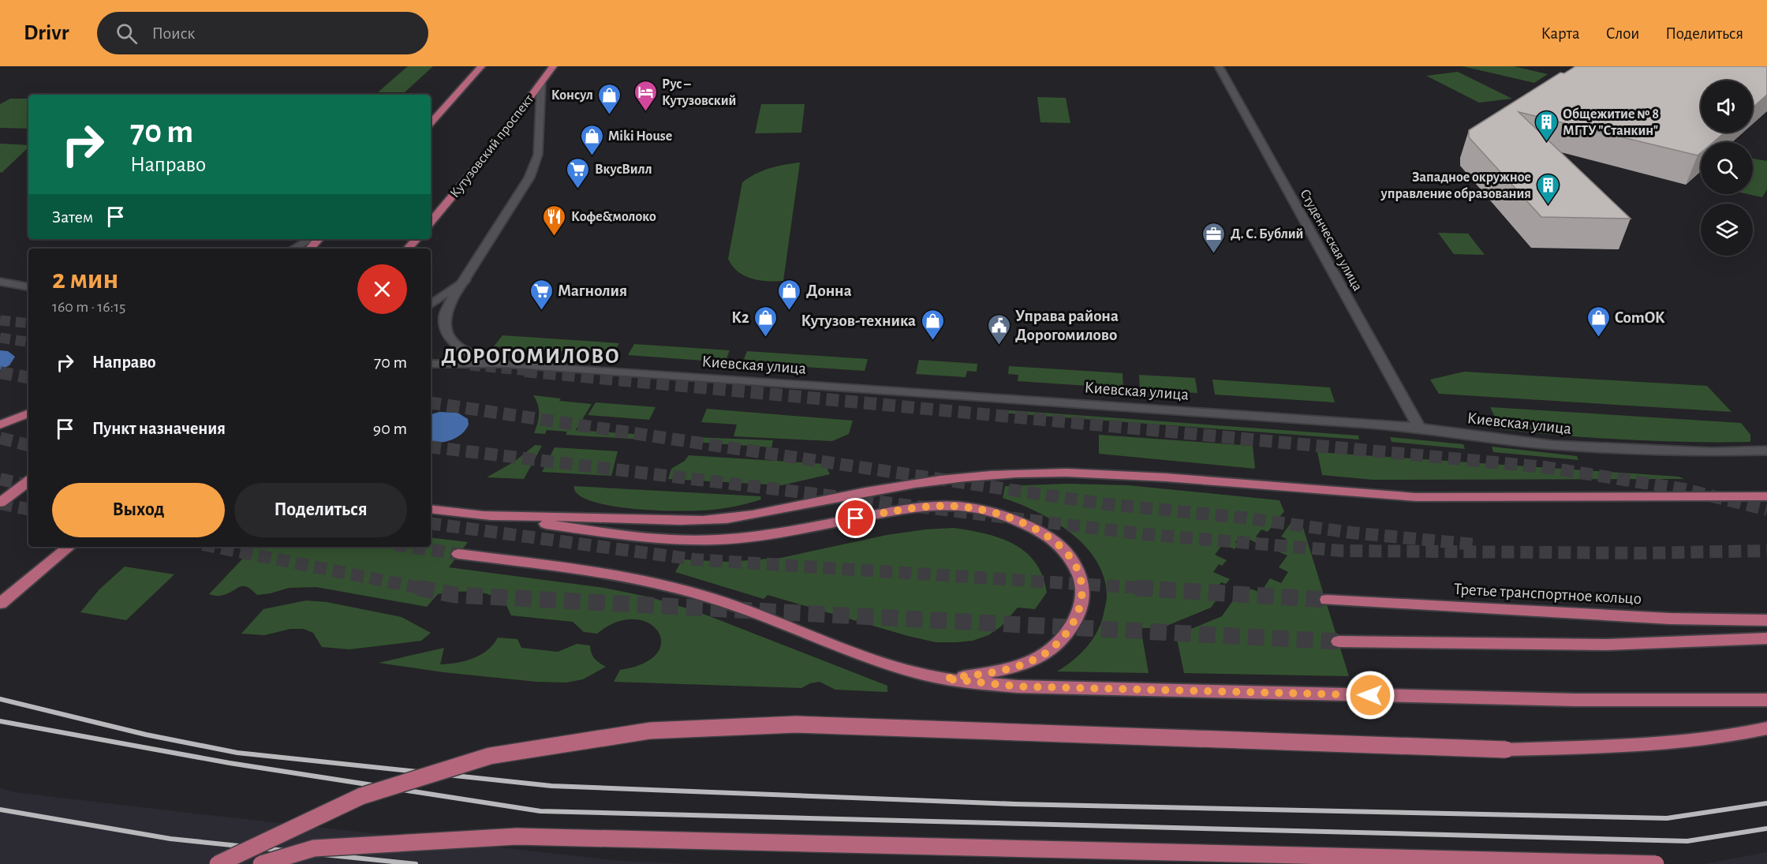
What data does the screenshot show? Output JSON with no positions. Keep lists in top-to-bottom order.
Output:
{
  "streets": {
    "main road": ["Кутузовский проспект", "Третье транспортное кольцо"],
    "street": ["Студенческая улица", "Киевская улица"]
  },
  "crossings": [
    ["Кутузовский проспект", "Киевская улица"],
    ["Студенческая улица", "Киевская улица"]
  ],
  "districts": ["ДОРОГОМИЛОВО"],
  "places": {
    "hotel": ["Рус – Кутузовский"],
    "shop": [
      "Консул",
      "Miki House",
      "Донна",
      "К2",
      "ComOK",
      "Кутузов-техника"
    ],
    "building": ["Общежитие № 8 МГТУ \"Станкин\"", "Западное окружное управление образования"],
    "supermarket": ["ВкусВилл", "Магнолия"],
    "restaurant": ["Кофе&молоко"],
    "office": ["Д. С. Бублий"],
    "public building": ["Управа района Дорогомилово"]
  },
  "page": {
    "header": "Drivr",
    "search": "Поиск",
    "nav": ["Карта", "Слои", "Поделиться"],
    "turn": ["70 m", "Направо"],
    "then": "Затем",
    "heading": ["2 мин", "160 m · 16:15"],
    "list": [
      {
        "name": "Направо",
        "value": "70 m"
      },
      {
        "name": "Пункт назначения",
        "value": "90 m"
      }
    ],
    "buttons": ["Выход", "Поделиться"]
  }
}
